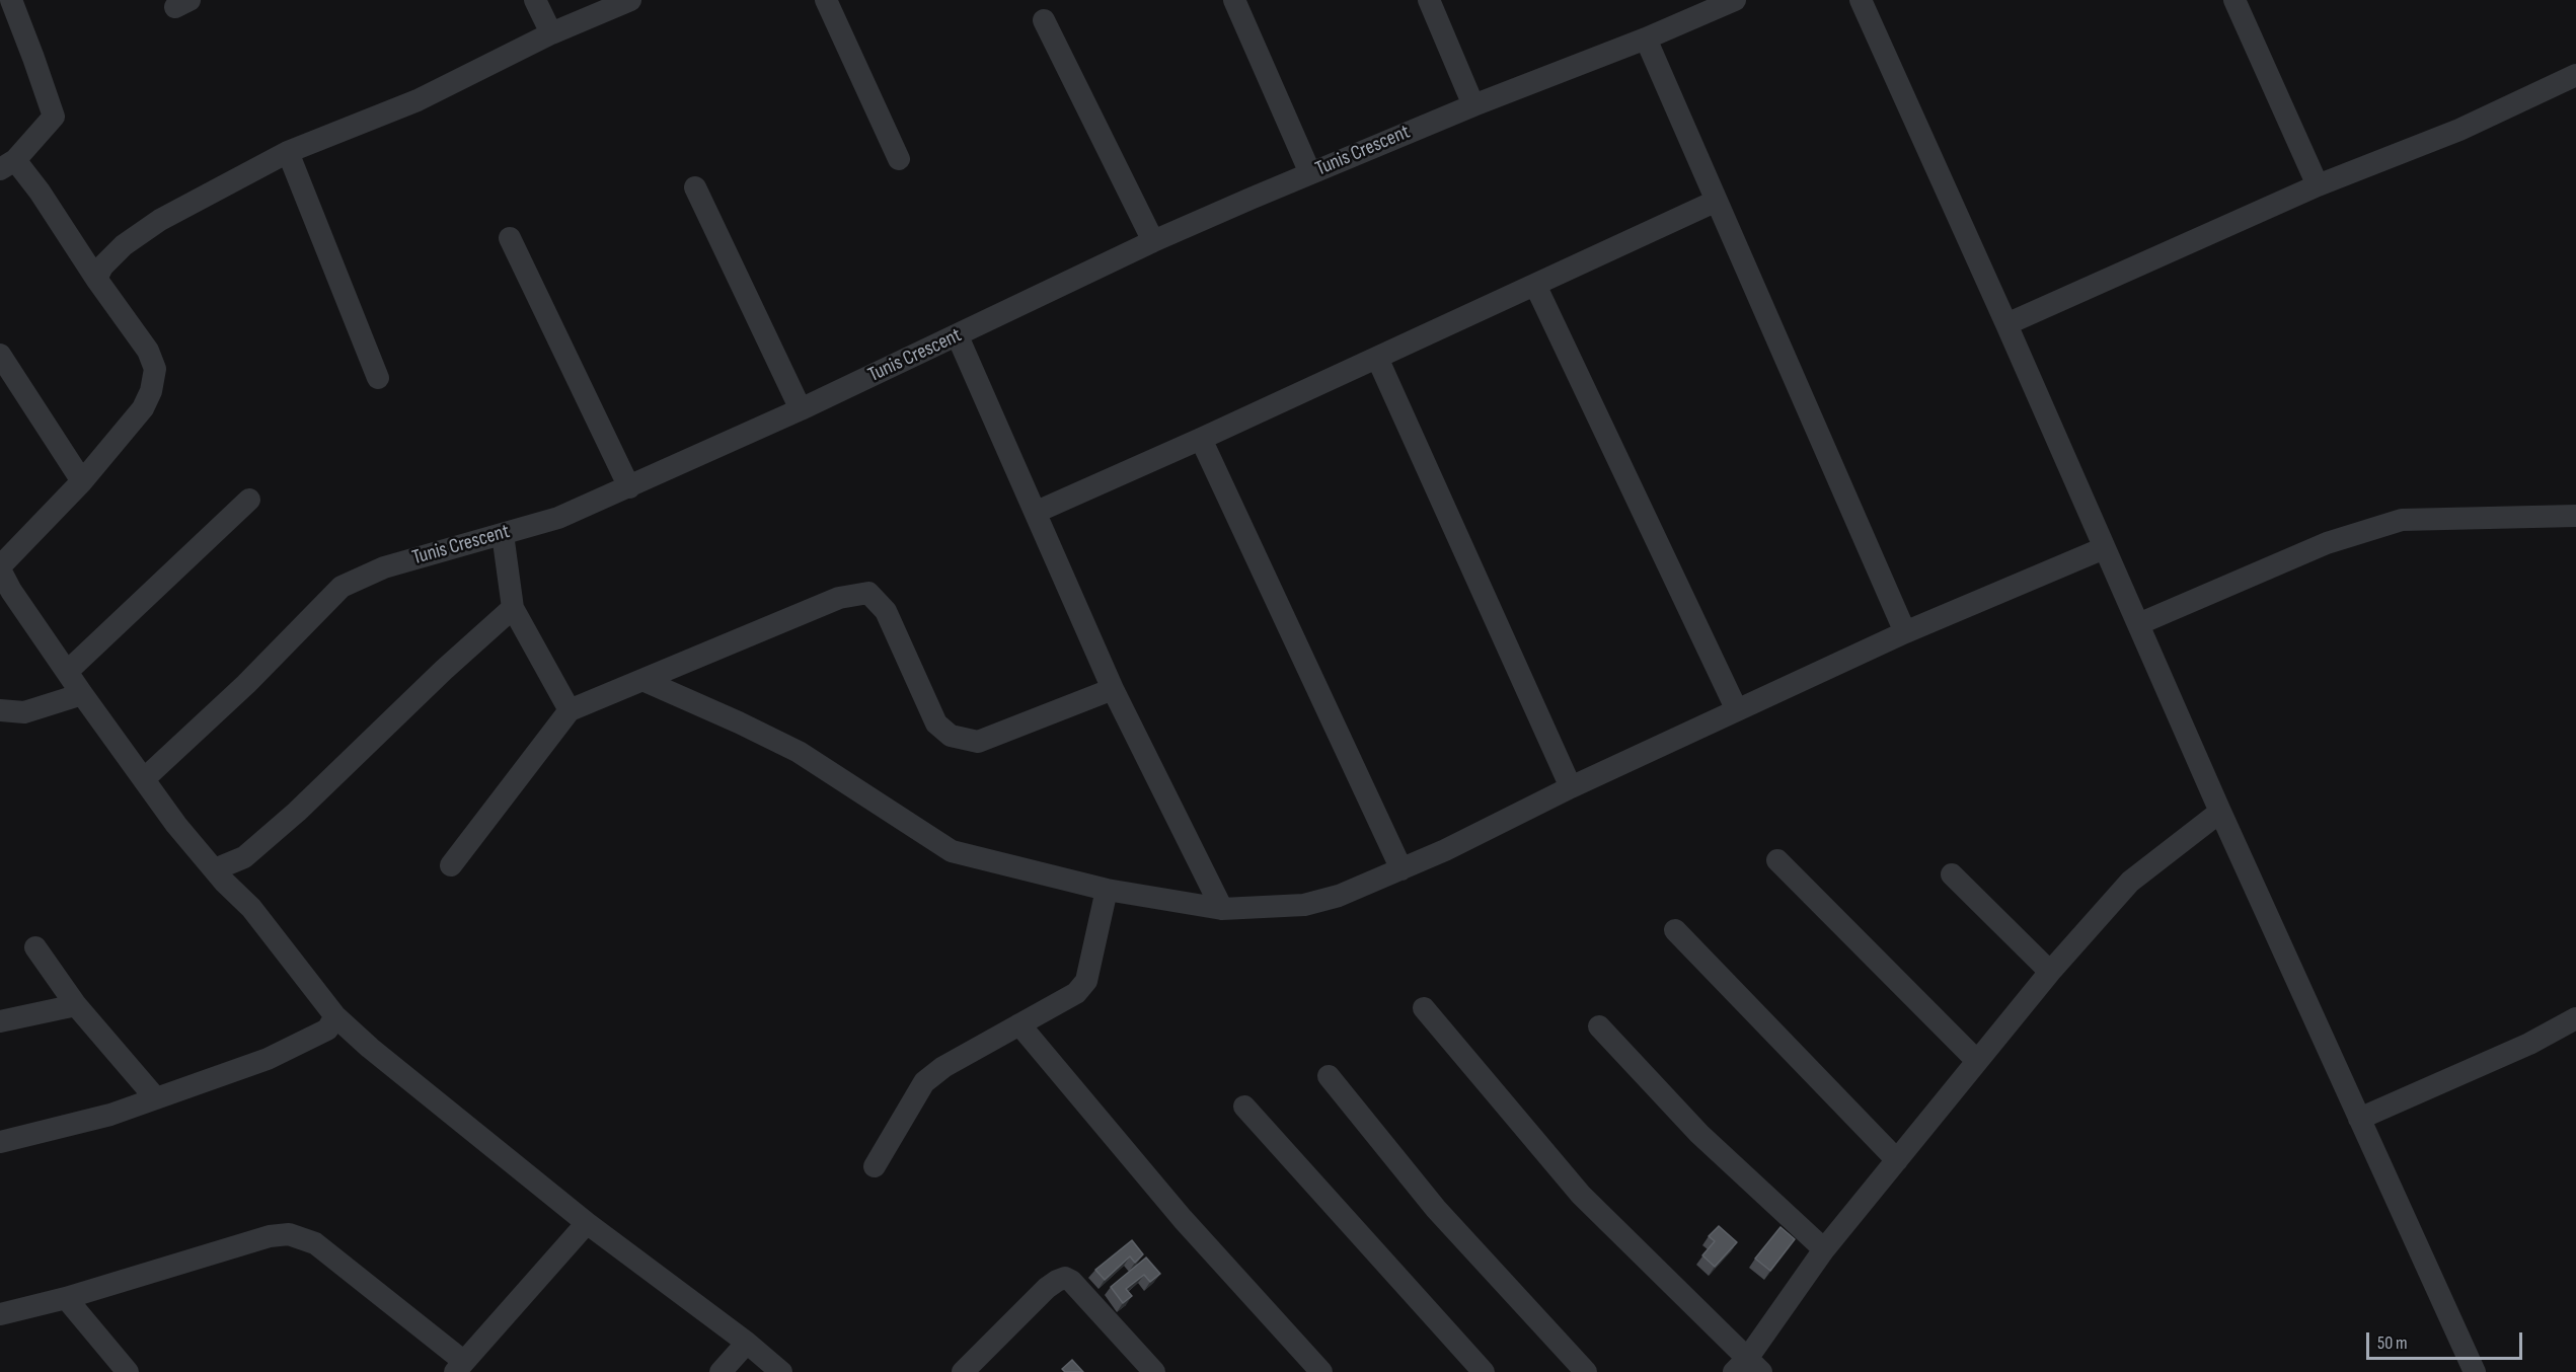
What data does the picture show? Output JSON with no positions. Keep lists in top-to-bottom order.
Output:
{
  "streets": {
    "street": ["Tunis Crescent"]
  },
  "scale_bar": "50 m"
}
